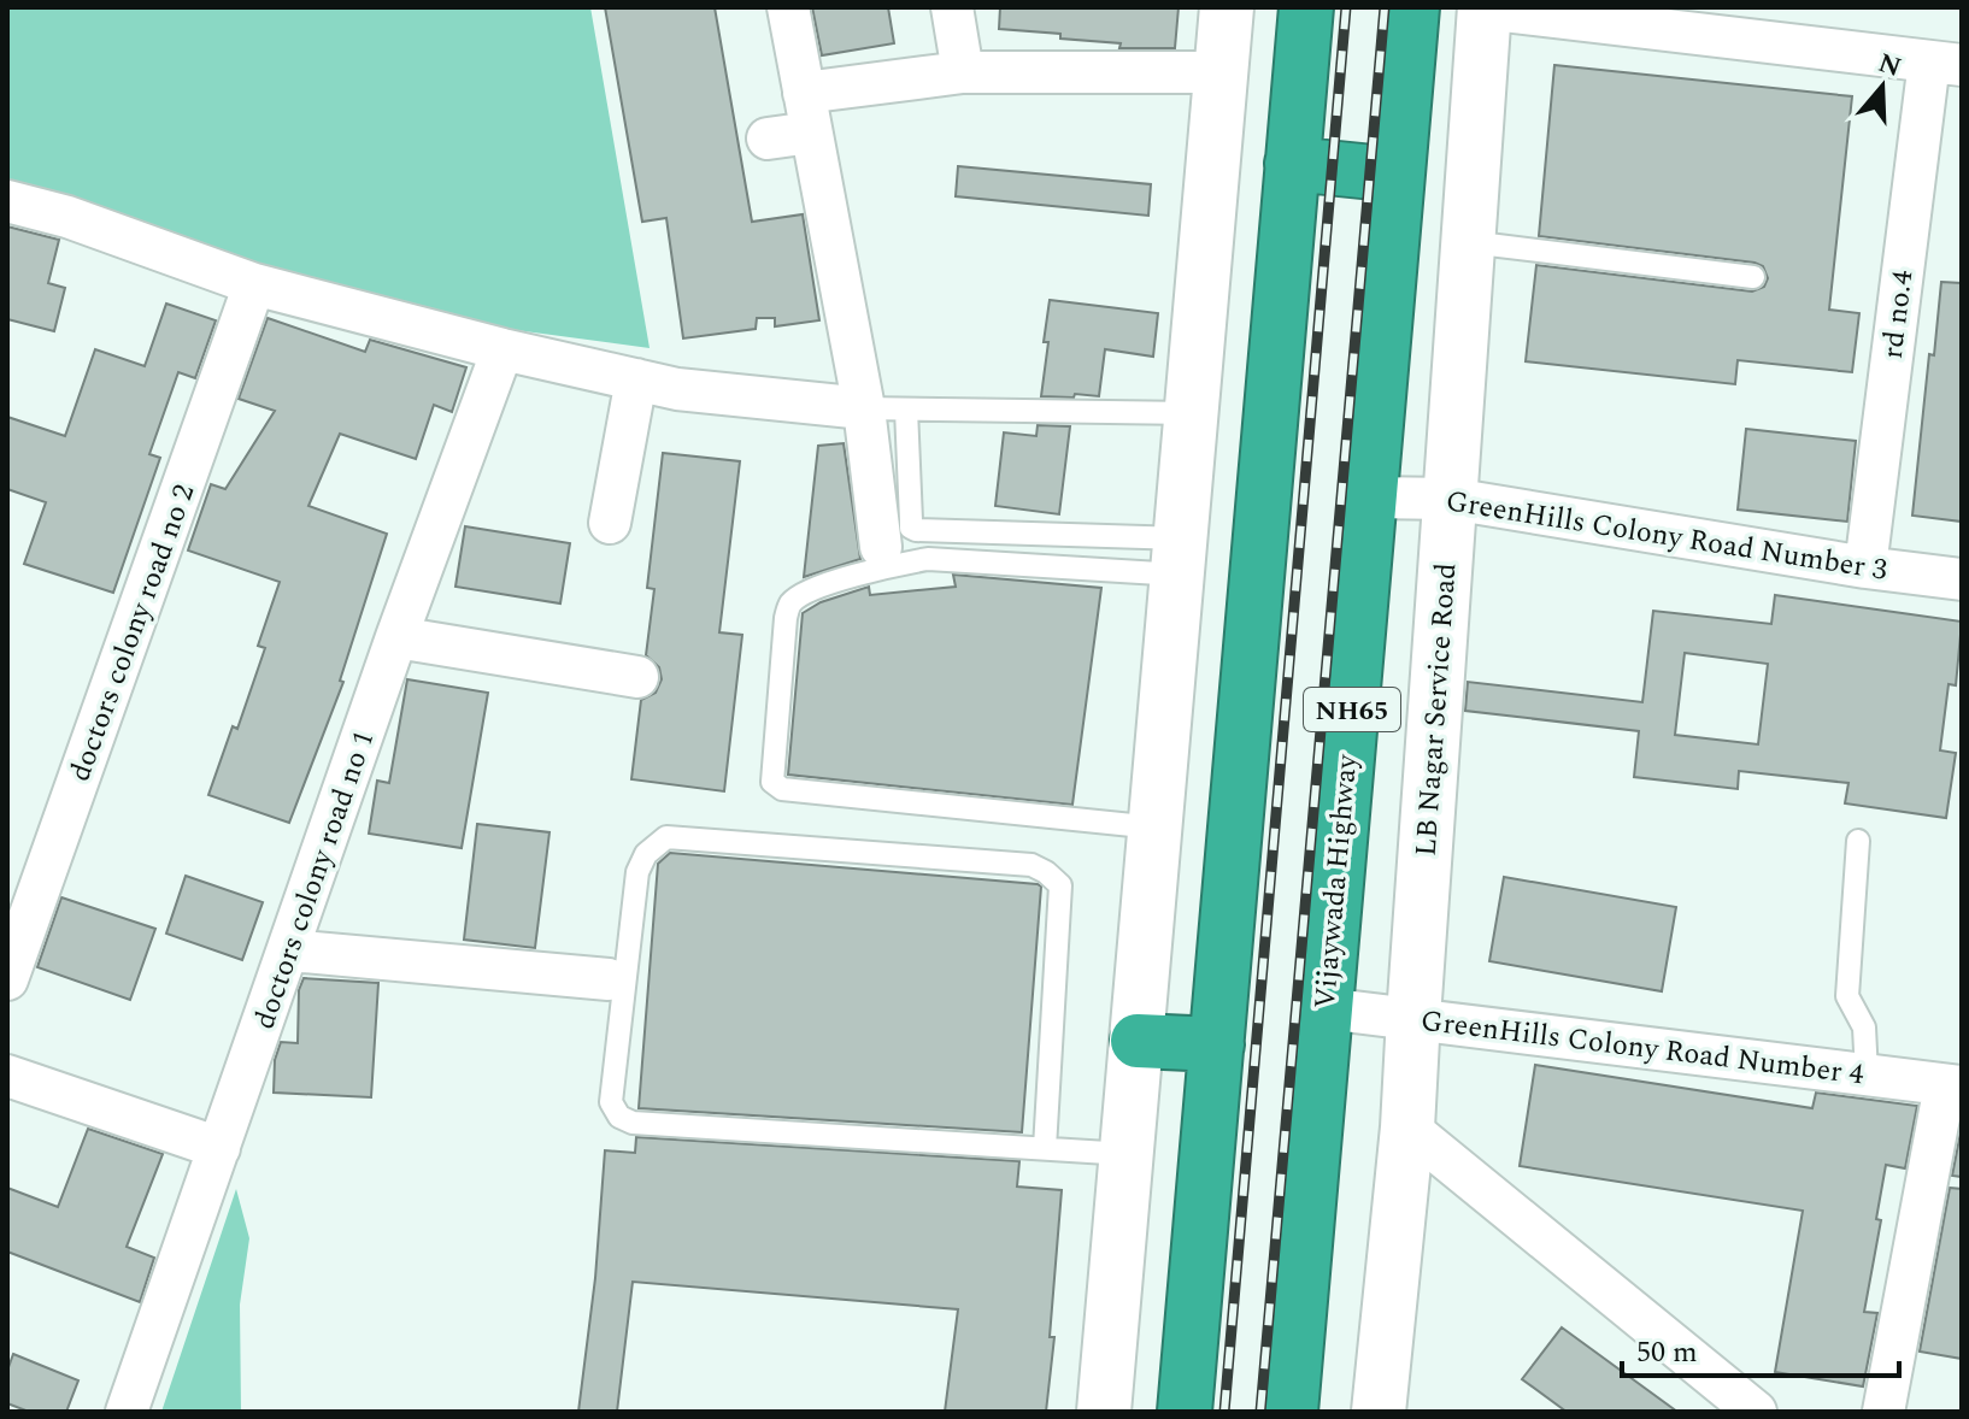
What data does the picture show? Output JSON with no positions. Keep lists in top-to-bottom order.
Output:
{
  "streets": {
    "highway": ["NH65", "Vijaywada Highway"],
    "street": [
      "rd no.4",
      "GreenHills Colony Road Number 3",
      "doctors colony road no 2",
      "LB Nagar Service Road",
      "doctors colony road no 1",
      "GreenHills Colony Road Number 4"
    ]
  },
  "crossings": [
    ["rd no.4", "GreenHills Colony Road Number 3"],
    ["GreenHills Colony Road Number 3", "LB Nagar Service Road"],
    ["GreenHills Colony Road Number 3", "Vijaywada Highway"],
    ["LB Nagar Service Road", "GreenHills Colony Road Number 4"],
    ["Vijaywada Highway", "GreenHills Colony Road Number 4"]
  ],
  "scale_bar": "50 m",
  "north": "top"
}
